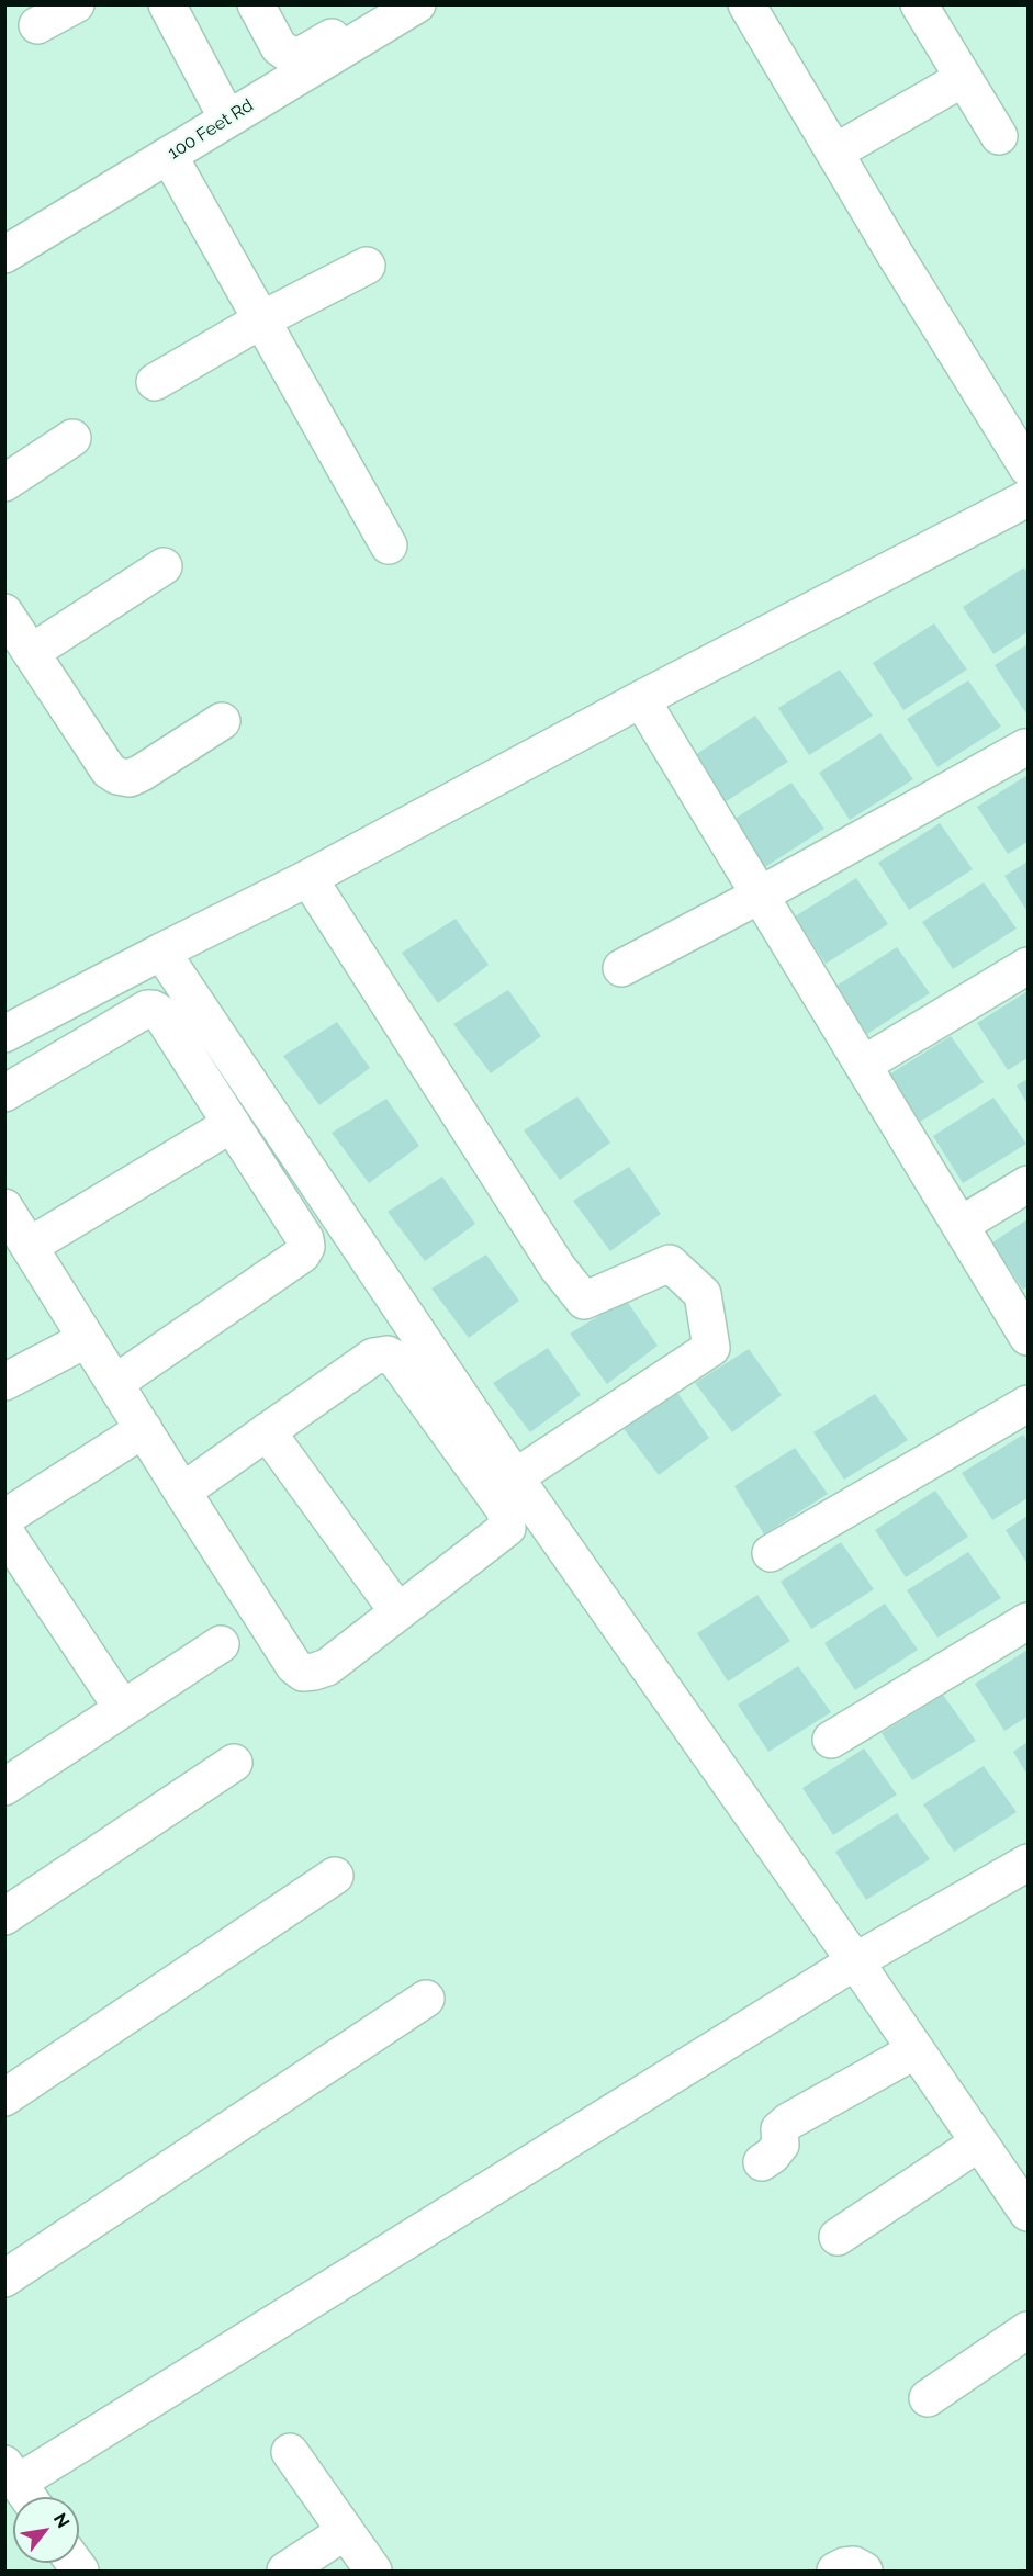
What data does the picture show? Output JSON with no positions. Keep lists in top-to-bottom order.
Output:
{
  "streets": {
    "street": ["100 Feet Rd"]
  },
  "north": "top right"
}
